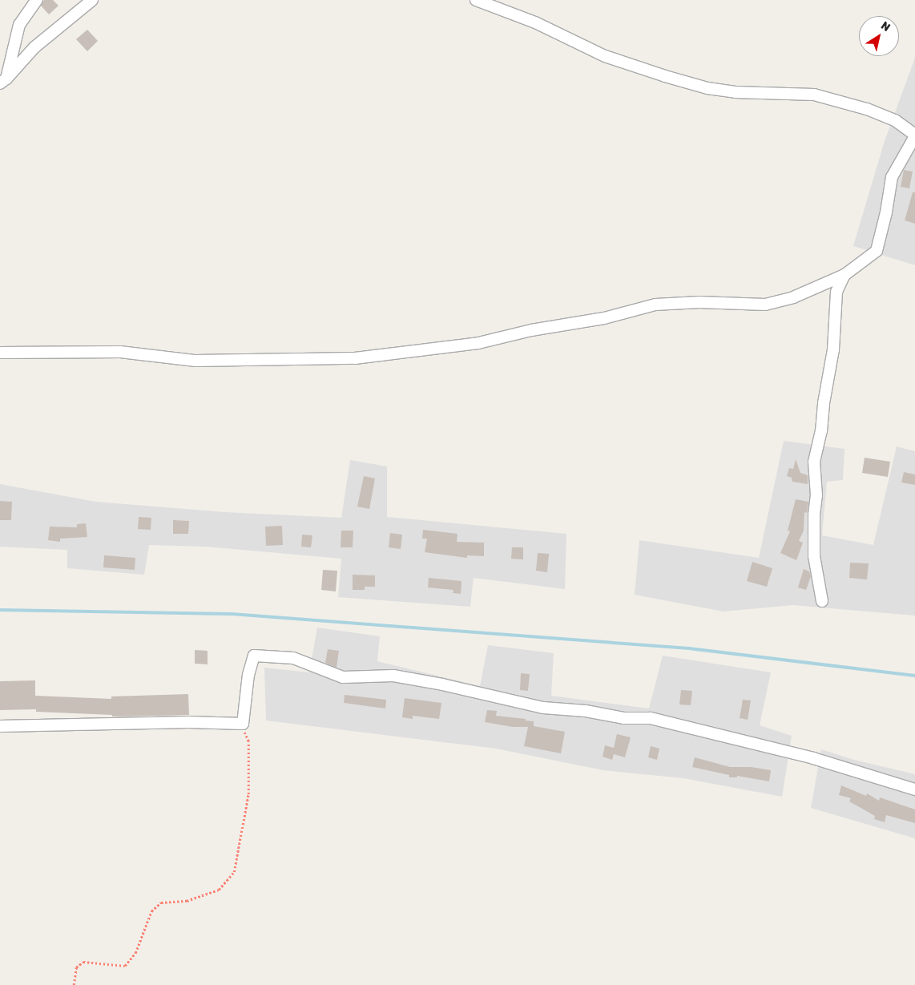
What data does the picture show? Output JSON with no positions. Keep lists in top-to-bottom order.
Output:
{
  "north": "top right"
}
